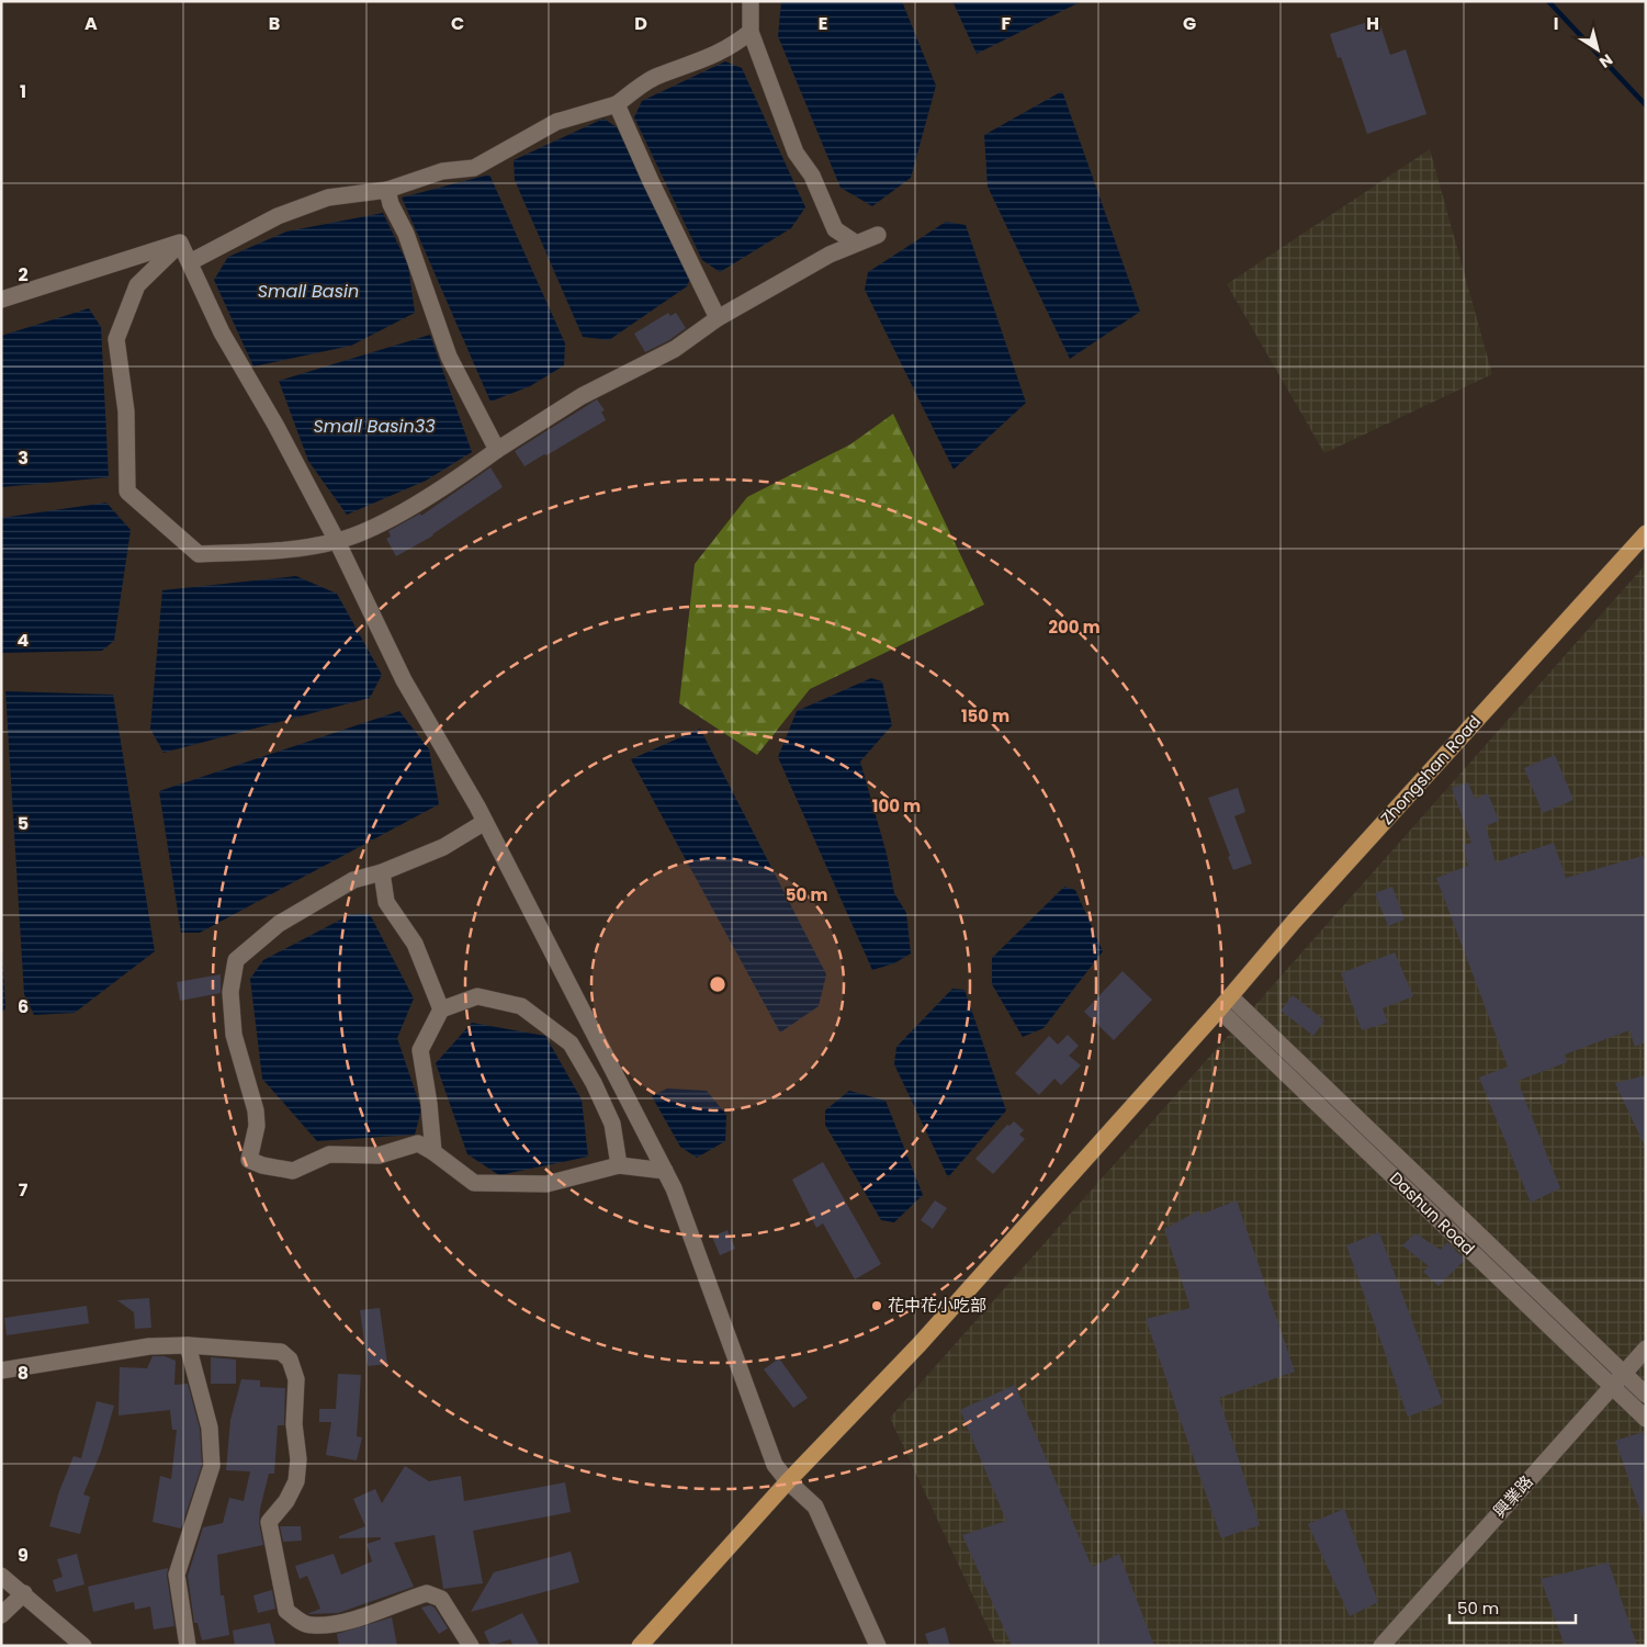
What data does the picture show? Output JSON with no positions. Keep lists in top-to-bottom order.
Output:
{
  "streets": {
    "main road": ["Zhongshan Road"],
    "street": ["Dashun Road", "興業路"]
  },
  "crossings": [
    ["Zhongshan Road", "Dashun Road"],
    ["Dashun Road", "興業路"]
  ],
  "water": ["Small Basin", "Small Basin33"],
  "places": ["花中花小吃部"],
  "scale_bar": "50 m",
  "north": "bottom right",
  "grid": {
    "columns": [
      "A",
      "B",
      "C",
      "D",
      "E",
      "F",
      "G",
      "H",
      "I"
    ],
    "rows": [
      "1",
      "2",
      "3",
      "4",
      "5",
      "6",
      "7",
      "8",
      "9"
    ]
  },
  "rings": [
    "200 m",
    "150 m",
    "100 m",
    "50 m"
  ]
}
